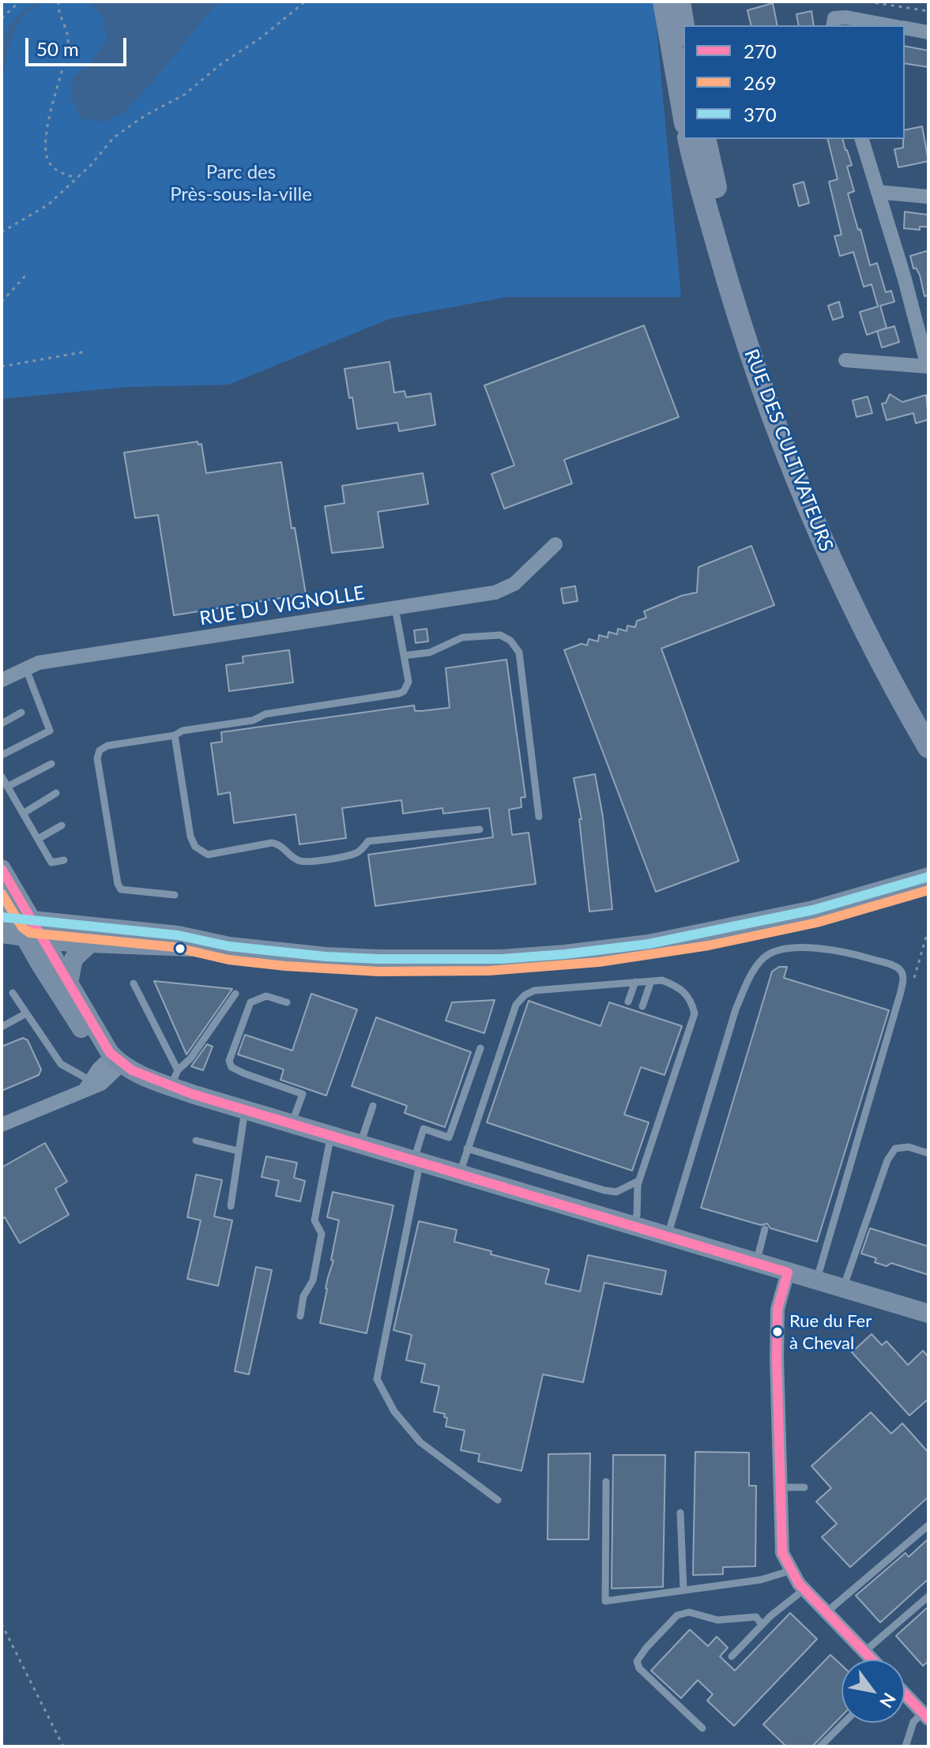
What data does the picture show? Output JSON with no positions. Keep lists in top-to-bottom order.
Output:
{
  "streets": {
    "main road": ["RUE DES CULTIVATEURS"],
    "street": ["RUE DU VIGNOLLE"]
  },
  "parks": ["Parc des Près-sous-la-ville"],
  "places": ["Rue du Fer à Cheval"],
  "lines": ["transit line 270", "transit line 370", "transit line 269"],
  "legend": ["270", "269", "370"],
  "scale_bar": "50 m",
  "north": "bottom right"
}
